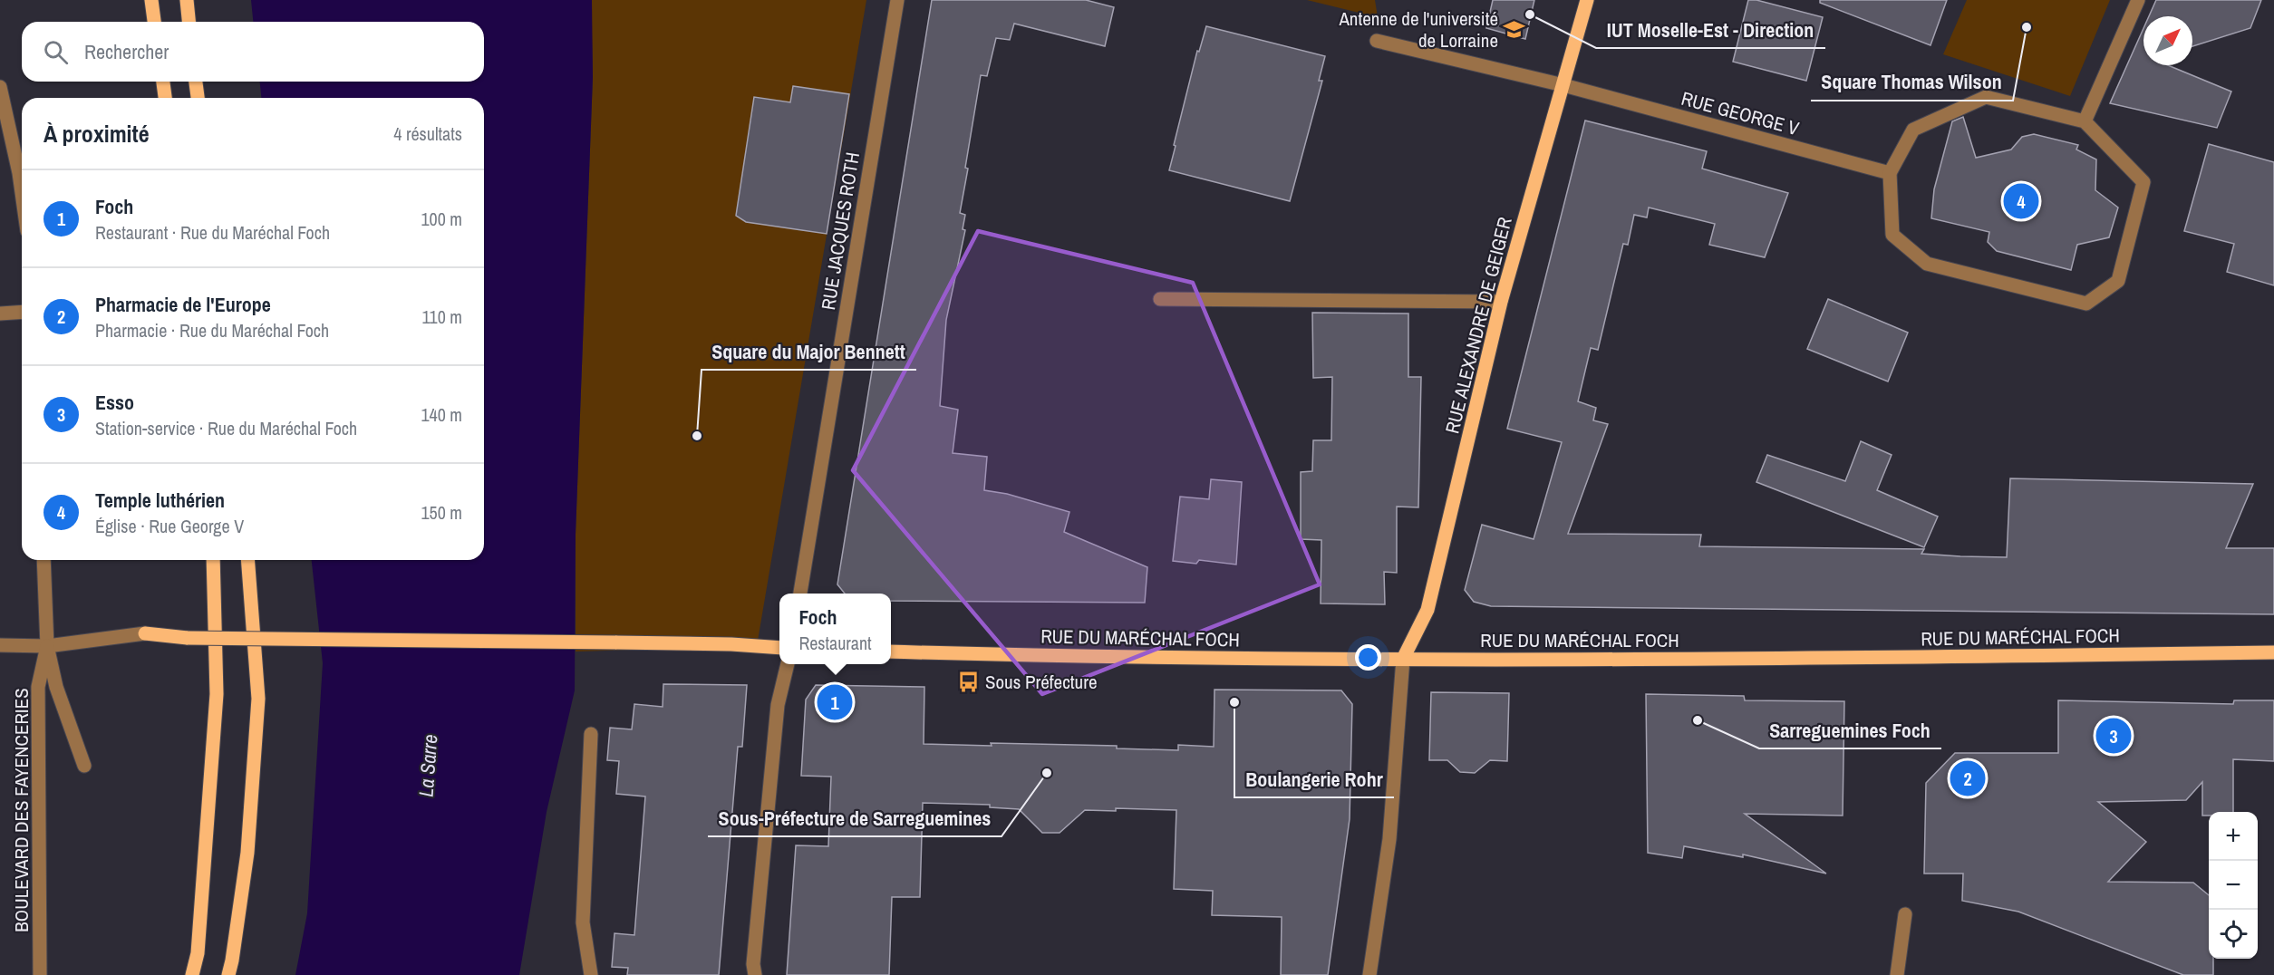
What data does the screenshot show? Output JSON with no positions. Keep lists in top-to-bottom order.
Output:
{
  "streets": {
    "main road": ["RUE ALEXANDRE DE GEIGER", "RUE DU MARÉCHAL FOCH"],
    "street": ["RUE GEORGE V", "RUE JACQUES ROTH", "BOULEVARD DES FAYENCERIES"]
  },
  "crossings": [
    ["RUE GEORGE V", "RUE ALEXANDRE DE GEIGER"],
    ["RUE ALEXANDRE DE GEIGER", "RUE DU MARÉCHAL FOCH"]
  ],
  "water": ["La Sarre"],
  "places": {
    "other": [
      "IUT Moselle-Est - Direction",
      "Square Thomas Wilson",
      "Square du Major Bennett",
      "Boulangerie Rohr",
      "Sarreguemines Foch",
      "Sous-Préfecture de Sarreguemines"
    ],
    "school or university": ["Antenne de l'université de Lorraine"],
    "bus stop": ["Sous Préfecture"]
  },
  "north": "top right",
  "page": {
    "search": "Rechercher",
    "heading": ["À proximité", "4 résultats"],
    "list": [
      {
        "mark": "1",
        "name": "Foch",
        "note": "Restaurant · Rue du Maréchal Foch",
        "value": "100 m"
      },
      {
        "mark": "2",
        "name": "Pharmacie de l'Europe",
        "note": "Pharmacie · Rue du Maréchal Foch",
        "value": "110 m"
      },
      {
        "mark": "3",
        "name": "Esso",
        "note": "Station-service · Rue du Maréchal Foch",
        "value": "140 m"
      },
      {
        "mark": "4",
        "name": "Temple luthérien",
        "note": "Église · Rue George V",
        "value": "150 m"
      }
    ],
    "pins": [
      "4",
      "1",
      "3",
      "2"
    ],
    "popup": ["Foch", "Restaurant"],
    "map_buttons": ["+", "−"]
  }
}
